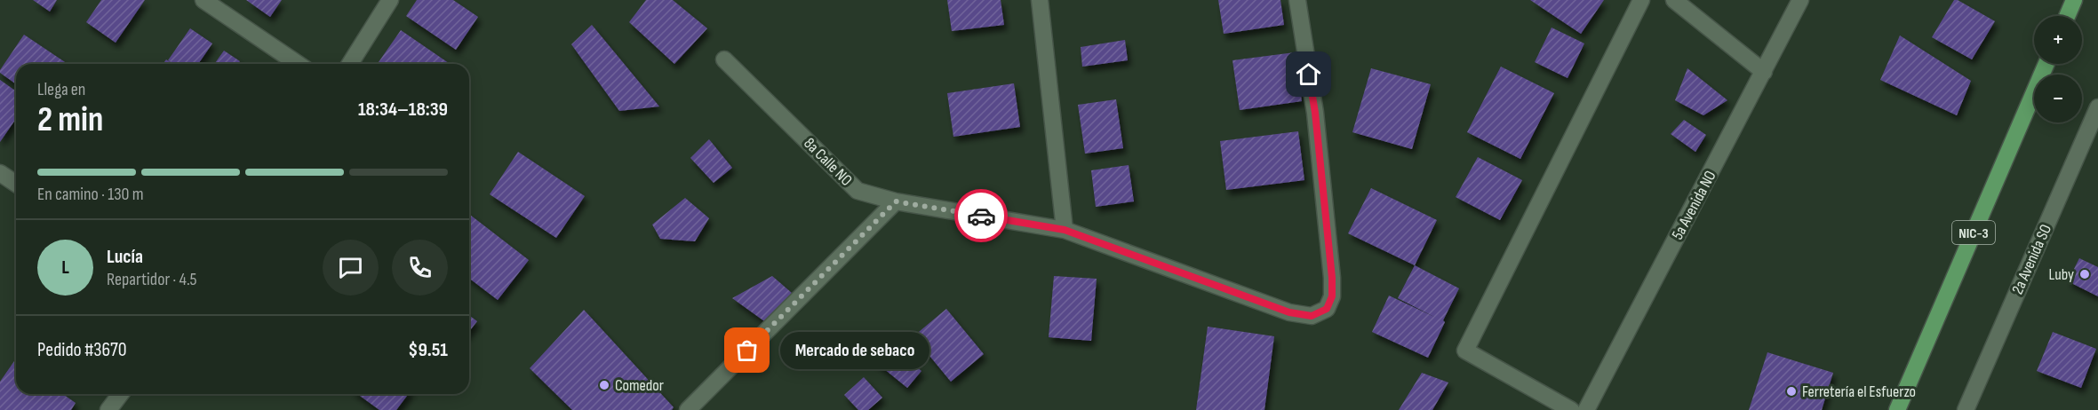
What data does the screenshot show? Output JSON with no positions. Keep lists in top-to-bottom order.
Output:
{
  "streets": {
    "main road": ["NIC-3"],
    "street": ["8a Calle NO", "5a Avenida NO", "2a Avenida SO"]
  },
  "places": [
    "Luby",
    "Mercado de sebaco",
    "Comedor",
    "Ferretería el Esfuerzo"
  ],
  "page": {
    "map_buttons": ["+", "−"],
    "heading": ["2 min", "Llega en", "18:34–18:39"],
    "panel": [
      "Lucía",
      "Repartidor · 4.5",
      "Pedido #3670",
      "$9.51"
    ],
    "bar": "En camino · 130 m",
    "round": "L",
    "bubble": "Mercado de sebaco"
  }
}
